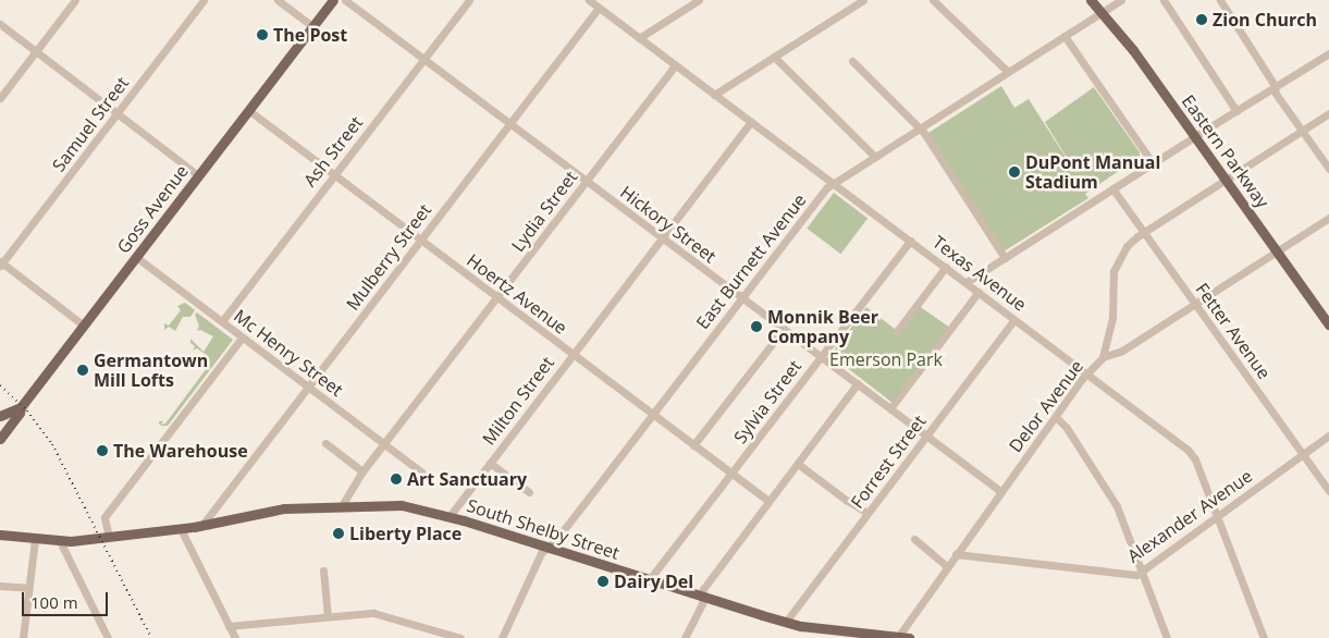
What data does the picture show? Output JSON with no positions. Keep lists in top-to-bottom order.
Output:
{
  "streets": {
    "main road": ["Eastern Parkway", "Goss Avenue", "South Shelby Street"],
    "street": [
      "Samuel Street",
      "Ash Street",
      "Lydia Street",
      "Hickory Street",
      "Mulberry Street",
      "East Burnett Avenue",
      "Texas Avenue",
      "Hoertz Avenue",
      "Fetter Avenue",
      "Mc Henry Street",
      "Milton Street",
      "Sylvia Street",
      "Delor Avenue",
      "Forrest Street",
      "Alexander Avenue"
    ]
  },
  "crossings": [
    ["Ash Street", "Hickory Street"],
    ["Ash Street", "Hoertz Avenue"],
    ["Ash Street", "Mc Henry Street"],
    ["Eastern Parkway", "East Burnett Avenue"],
    ["Eastern Parkway", "Delor Avenue"],
    ["Goss Avenue", "Hoertz Avenue"],
    ["Goss Avenue", "Mc Henry Street"],
    ["Lydia Street", "Hickory Street"],
    ["Lydia Street", "Texas Avenue"],
    ["Lydia Street", "Hoertz Avenue"],
    ["Lydia Street", "Mc Henry Street"],
    ["Lydia Street", "South Shelby Street"],
    ["Hickory Street", "Mulberry Street"],
    ["Hickory Street", "East Burnett Avenue"],
    ["Hickory Street", "Milton Street"],
    ["Hickory Street", "Sylvia Street"],
    ["Hickory Street", "Delor Avenue"],
    ["Hickory Street", "Forrest Street"],
    ["Mulberry Street", "Texas Avenue"],
    ["Mulberry Street", "Hoertz Avenue"],
    ["Mulberry Street", "Mc Henry Street"],
    ["Mulberry Street", "South Shelby Street"],
    ["East Burnett Avenue", "Texas Avenue"],
    ["East Burnett Avenue", "Hoertz Avenue"],
    ["East Burnett Avenue", "South Shelby Street"],
    ["Texas Avenue", "Milton Street"],
    ["Texas Avenue", "Sylvia Street"],
    ["Texas Avenue", "Delor Avenue"],
    ["Texas Avenue", "Forrest Street"],
    ["Texas Avenue", "Alexander Avenue"],
    ["Hoertz Avenue", "Milton Street"],
    ["Hoertz Avenue", "Sylvia Street"],
    ["Fetter Avenue", "Delor Avenue"],
    ["Fetter Avenue", "Alexander Avenue"],
    ["Milton Street", "South Shelby Street"],
    ["Sylvia Street", "South Shelby Street"],
    ["Delor Avenue", "Alexander Avenue"],
    ["Delor Avenue", "South Shelby Street"],
    ["Forrest Street", "South Shelby Street"]
  ],
  "parks": ["Emerson Park"],
  "places": [
    "Zion Church",
    "The Post",
    "DuPont Manual Stadium",
    "Monnik Beer Company",
    "Germantown Mill Lofts",
    "The Warehouse",
    "Art Sanctuary",
    "Liberty Place",
    "Dairy Del"
  ],
  "scale_bar": "100 m"
}
